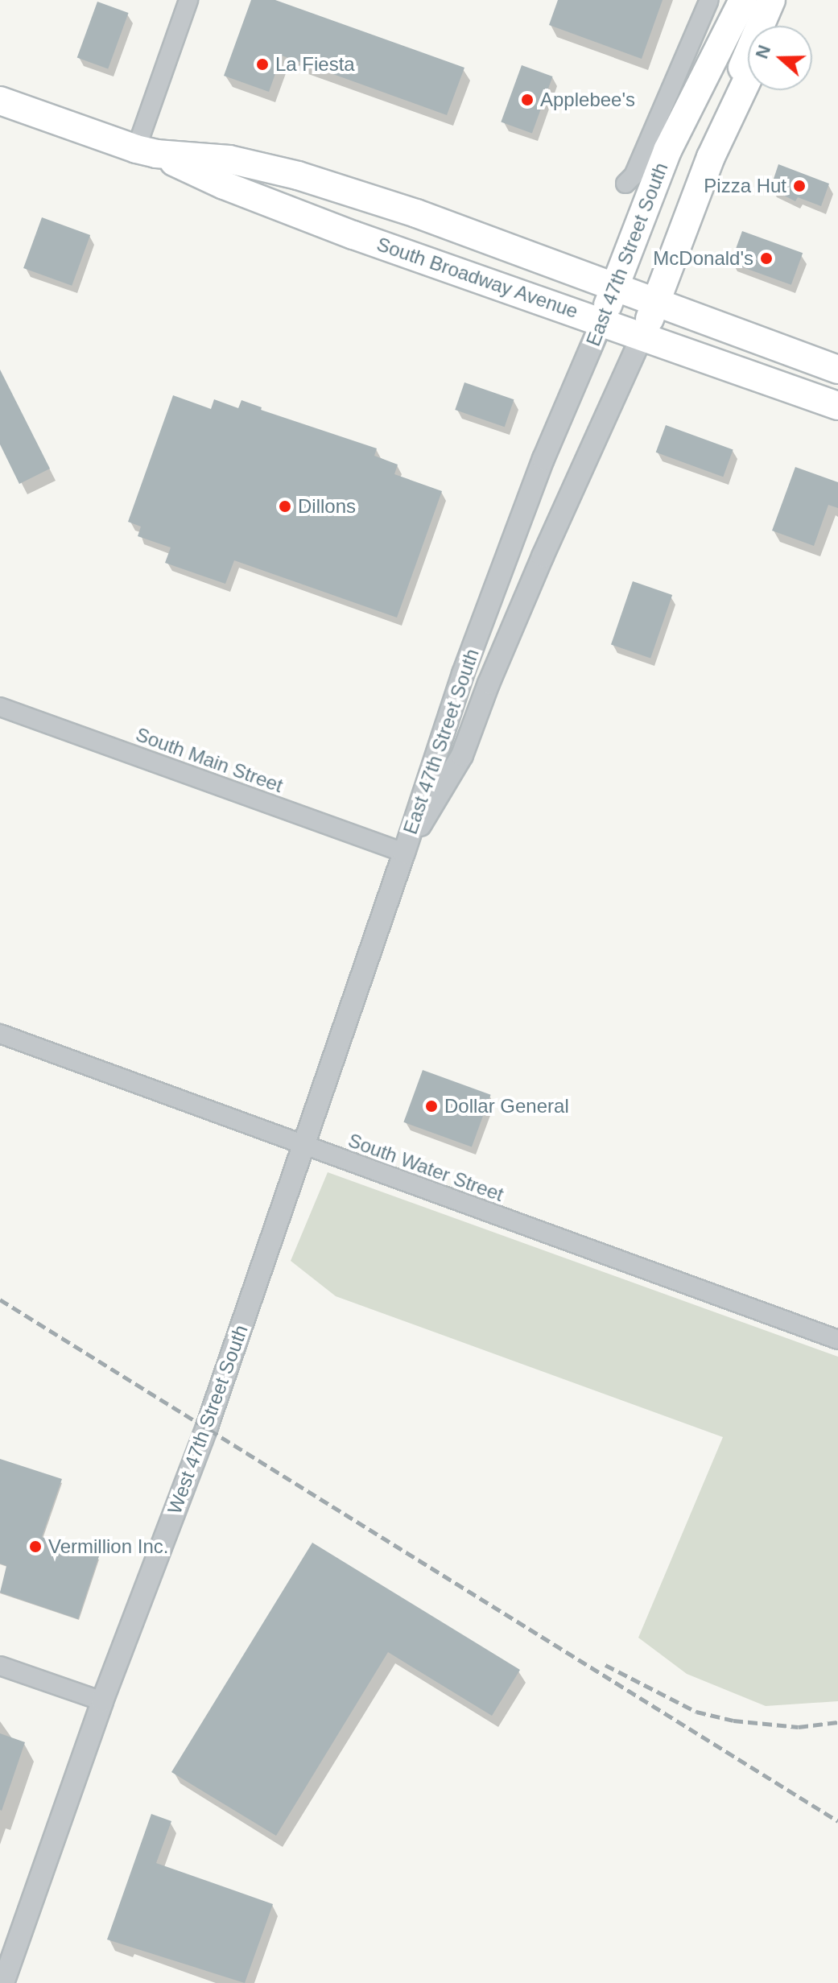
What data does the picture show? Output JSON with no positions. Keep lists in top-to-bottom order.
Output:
{
  "streets": {
    "main road": ["East 47th Street South", "South Broadway Avenue"],
    "street": ["South Main Street", "South Water Street", "West 47th Street South"]
  },
  "crossings": [
    ["East 47th Street South", "South Broadway Avenue"],
    ["East 47th Street South", "South Main Street"],
    ["East 47th Street South", "West 47th Street South"],
    ["South Main Street", "West 47th Street South"],
    ["South Water Street", "West 47th Street South"]
  ],
  "places": [
    "La Fiesta",
    "Applebee's",
    "Pizza Hut",
    "McDonald's",
    "Dillons",
    "Dollar General",
    "Vermillion Inc."
  ],
  "north": "left"
}
